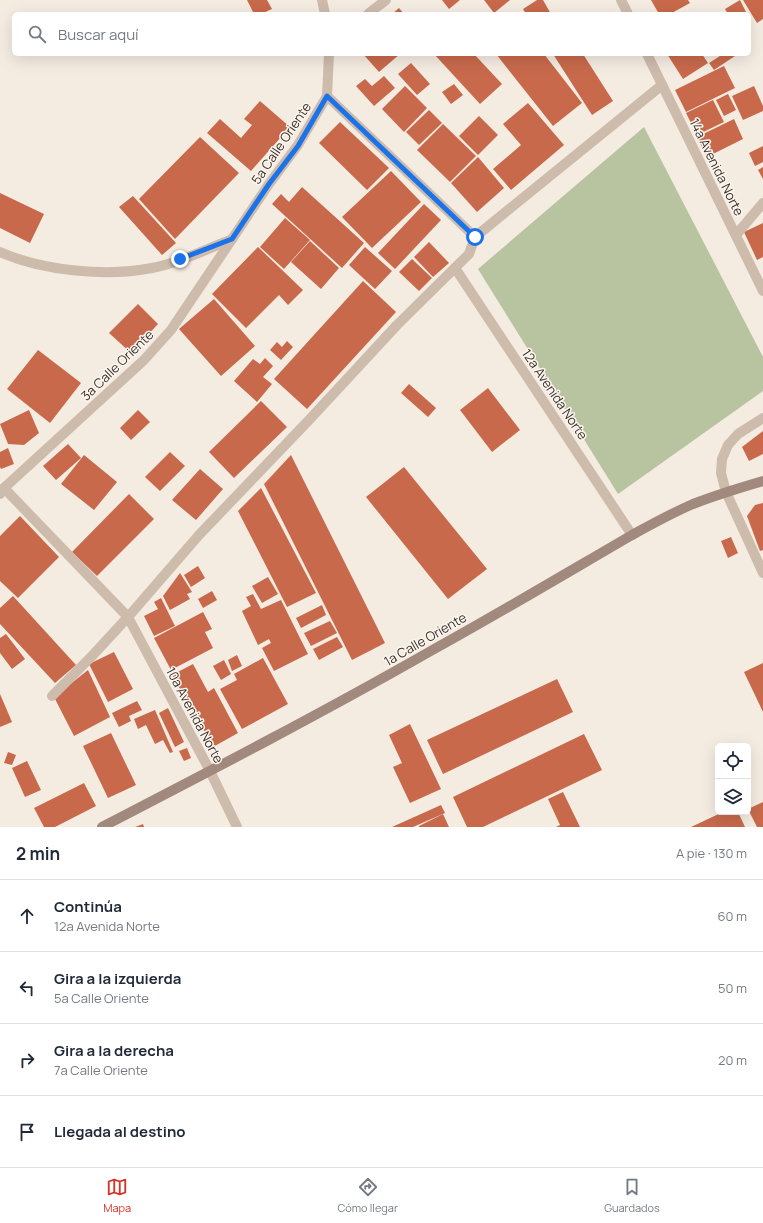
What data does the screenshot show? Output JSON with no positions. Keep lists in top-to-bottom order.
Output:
{
  "streets": {
    "street": [
      "5a Calle Oriente",
      "14a Avenida Norte",
      "3a Calle Oriente",
      "12a Avenida Norte",
      "1a Calle Oriente",
      "10a Avenida Norte"
    ]
  },
  "crossings": [
    ["5a Calle Oriente", "3a Calle Oriente"],
    ["3a Calle Oriente", "10a Avenida Norte"],
    ["12a Avenida Norte", "1a Calle Oriente"],
    ["1a Calle Oriente", "10a Avenida Norte"]
  ],
  "page": {
    "search": "Buscar aquí",
    "heading": ["2 min", "A pie · 130 m"],
    "list": [
      ["Continúa", "12a Avenida Norte", "60 m"],
      ["Gira a la izquierda", "5a Calle Oriente", "50 m"],
      ["Gira a la derecha", "7a Calle Oriente", "20 m"],
      "Llegada al destino"
    ],
    "nav": ["Mapa", "Cómo llegar", "Guardados"]
  }
}
